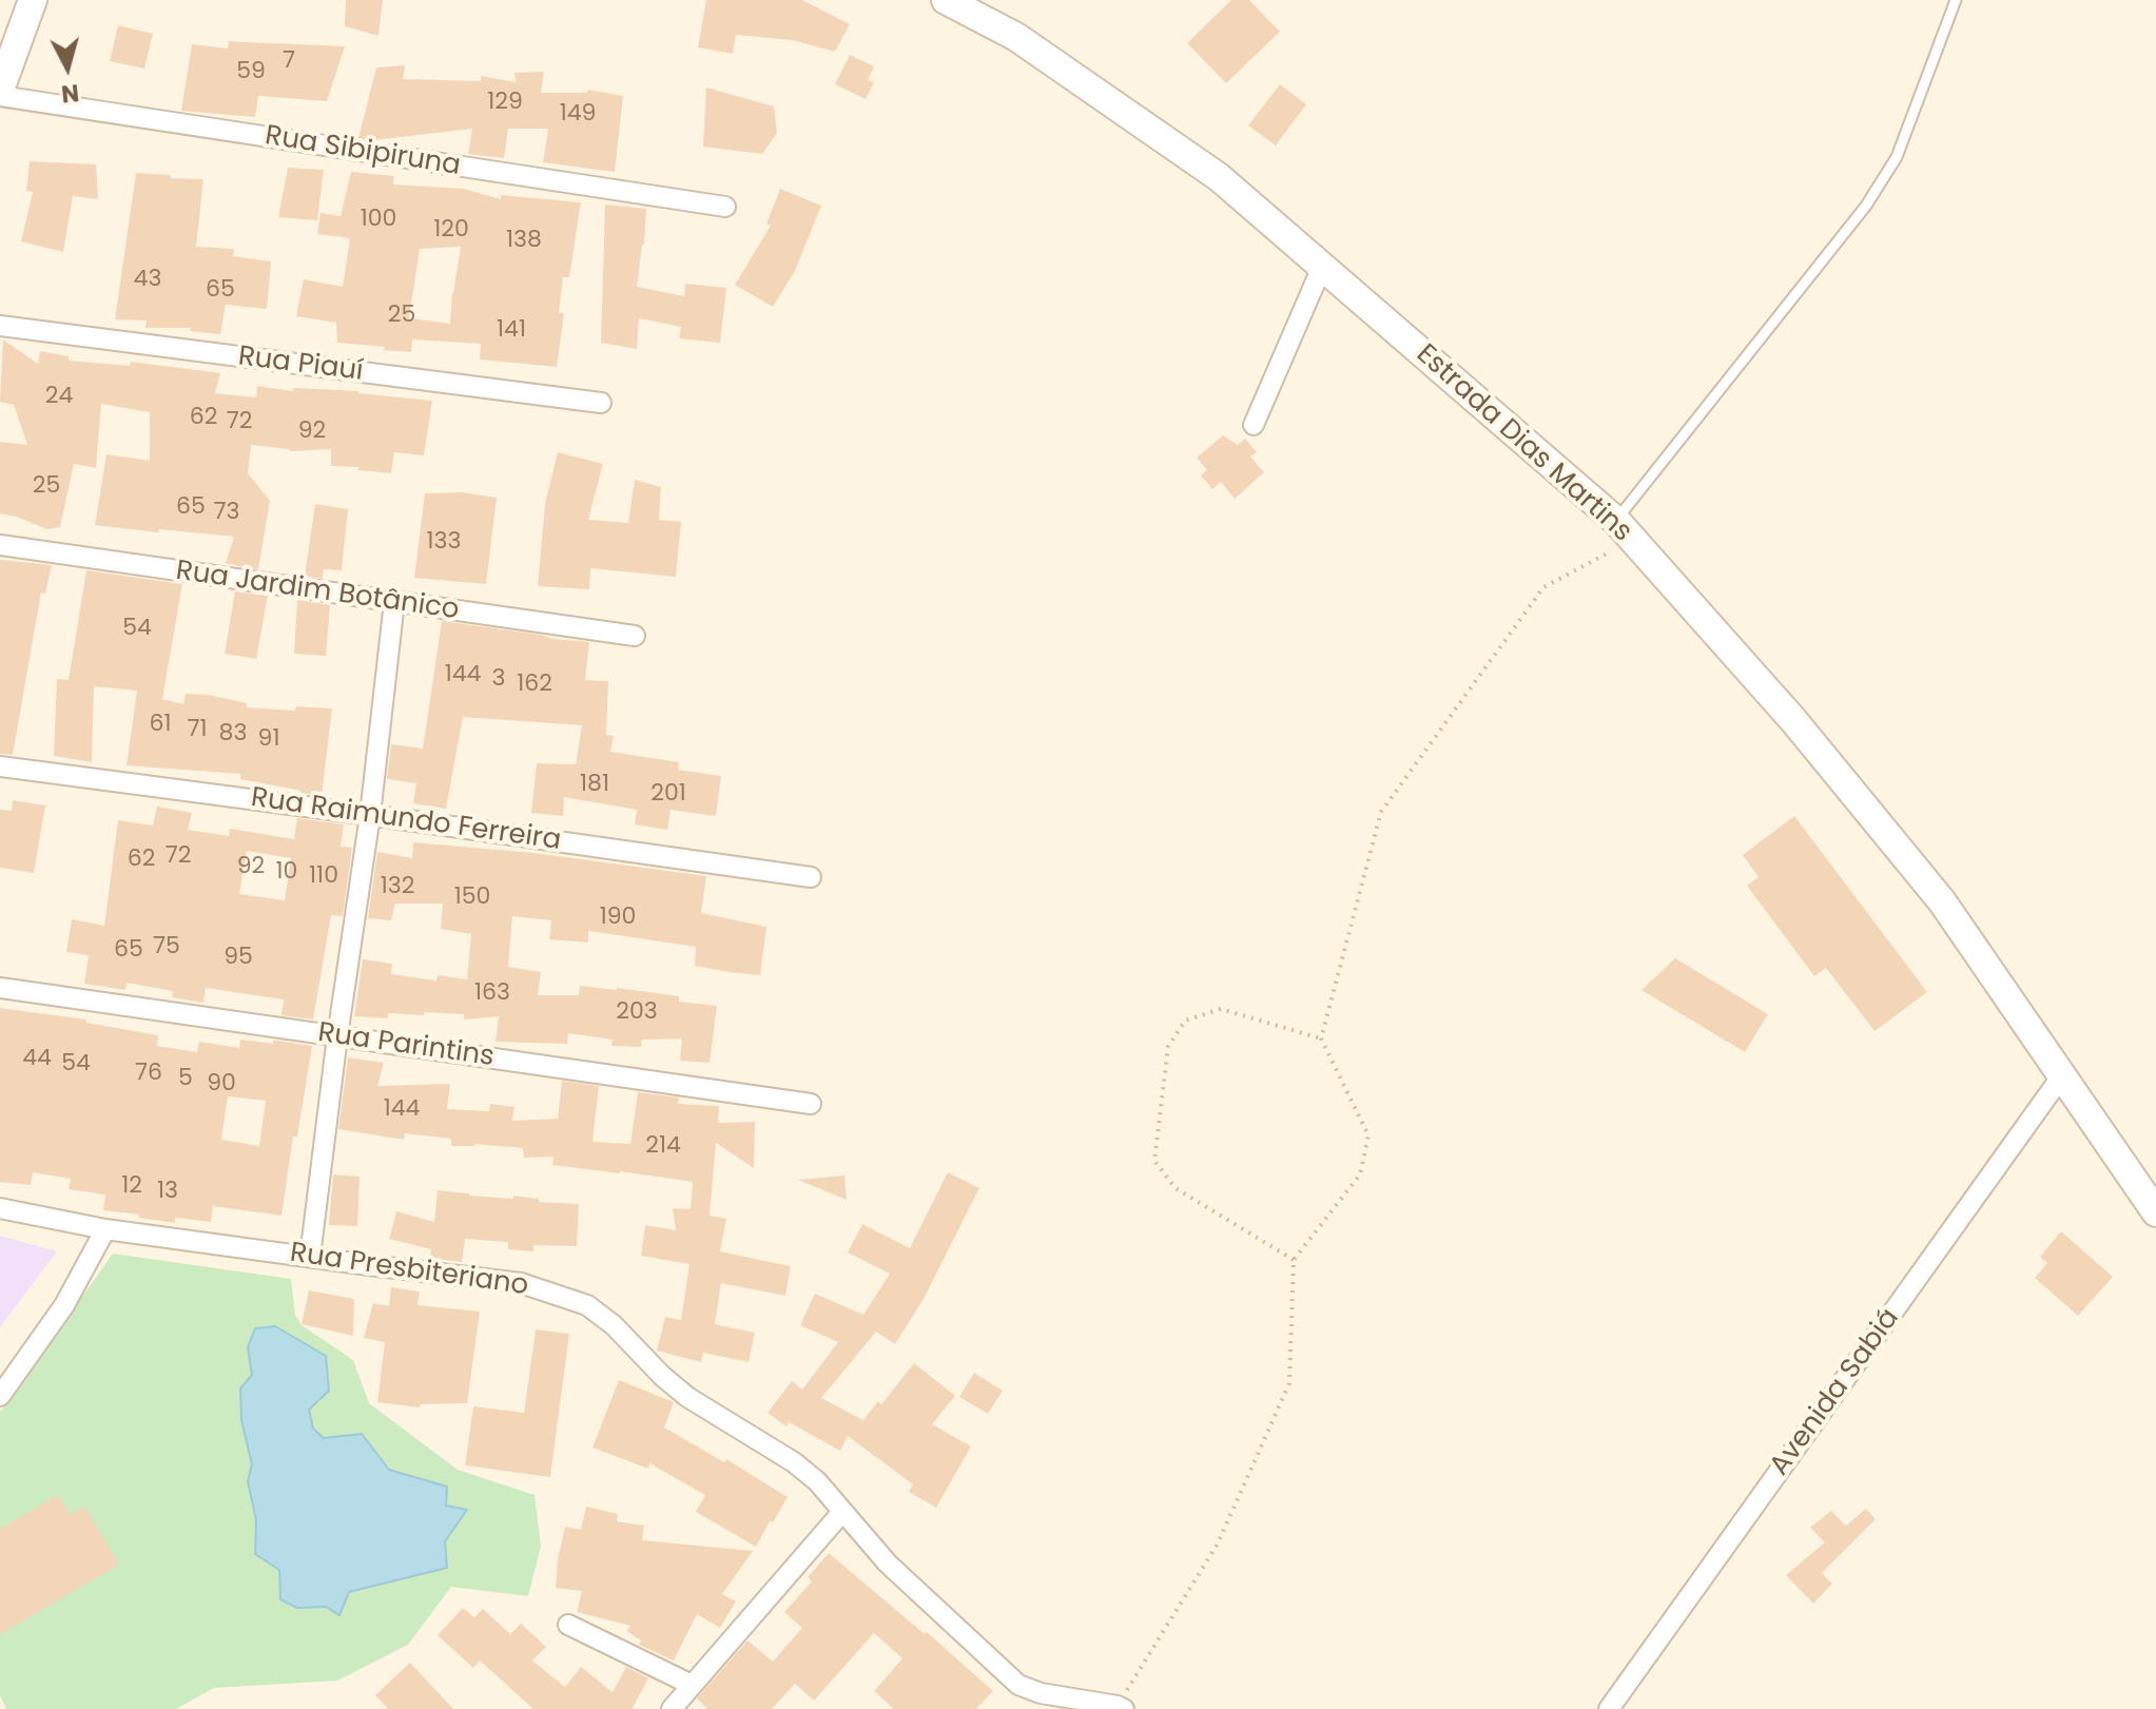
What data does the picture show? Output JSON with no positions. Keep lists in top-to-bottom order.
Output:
{
  "streets": {
    "street": [
      "Rua Sibipiruna",
      "Rua Piauí",
      "Estrada Dias Martins",
      "Rua Jardim Botânico",
      "Rua Raimundo Ferreira",
      "Rua Parintins",
      "Rua Presbiteriano",
      "Avenida Sabiá"
    ]
  },
  "crossings": [
    ["Estrada Dias Martins", "Avenida Sabiá"]
  ],
  "house_numbers": [
    "7",
    "59",
    "129",
    "149",
    "100",
    "120",
    "138",
    "43",
    "65",
    "25",
    "141",
    "24",
    "62",
    "72",
    "92",
    "25",
    "65",
    "73",
    "133",
    "54",
    "144",
    "3",
    "162",
    "61",
    "71",
    "83",
    "91",
    "181",
    "201",
    "72",
    "62",
    "92",
    "10",
    "110",
    "132",
    "150",
    "190",
    "75",
    "65",
    "95",
    "163",
    "203",
    "44",
    "54",
    "76",
    "5",
    "90",
    "144",
    "214",
    "12",
    "13"
  ],
  "north": "bottom"
}
